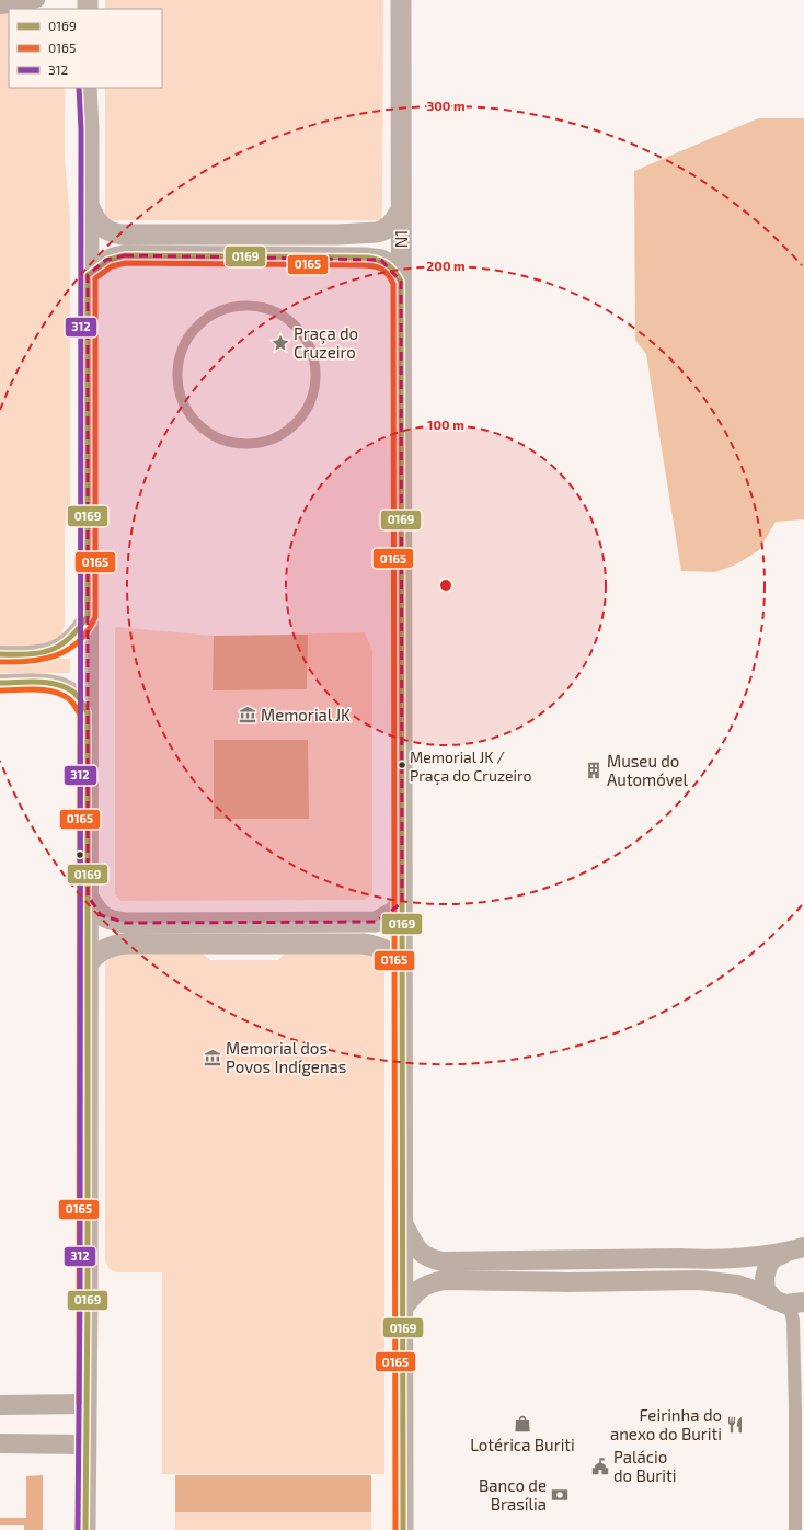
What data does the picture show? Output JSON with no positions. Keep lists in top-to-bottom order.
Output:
{
  "streets": {
    "highway": ["N1"]
  },
  "places": {
    "place": ["Praça do Cruzeiro"],
    "museum": ["Memorial JK", "Memorial dos Povos Indígenas"],
    "other": ["Memorial JK / Praça do Cruzeiro"],
    "building": ["Museu do Automóvel"],
    "shop": ["Lotérica Buriti"],
    "restaurant": ["Feirinha do anexo do Buriti"],
    "public building": ["Palácio do Buriti"],
    "bank": ["Banco de Brasília"]
  },
  "lines": ["transit line 312", "transit line 0169", "transit line 0165"],
  "legend": ["0169", "0165", "312"],
  "rings": ["300 m", "200 m", "100 m"]
}
